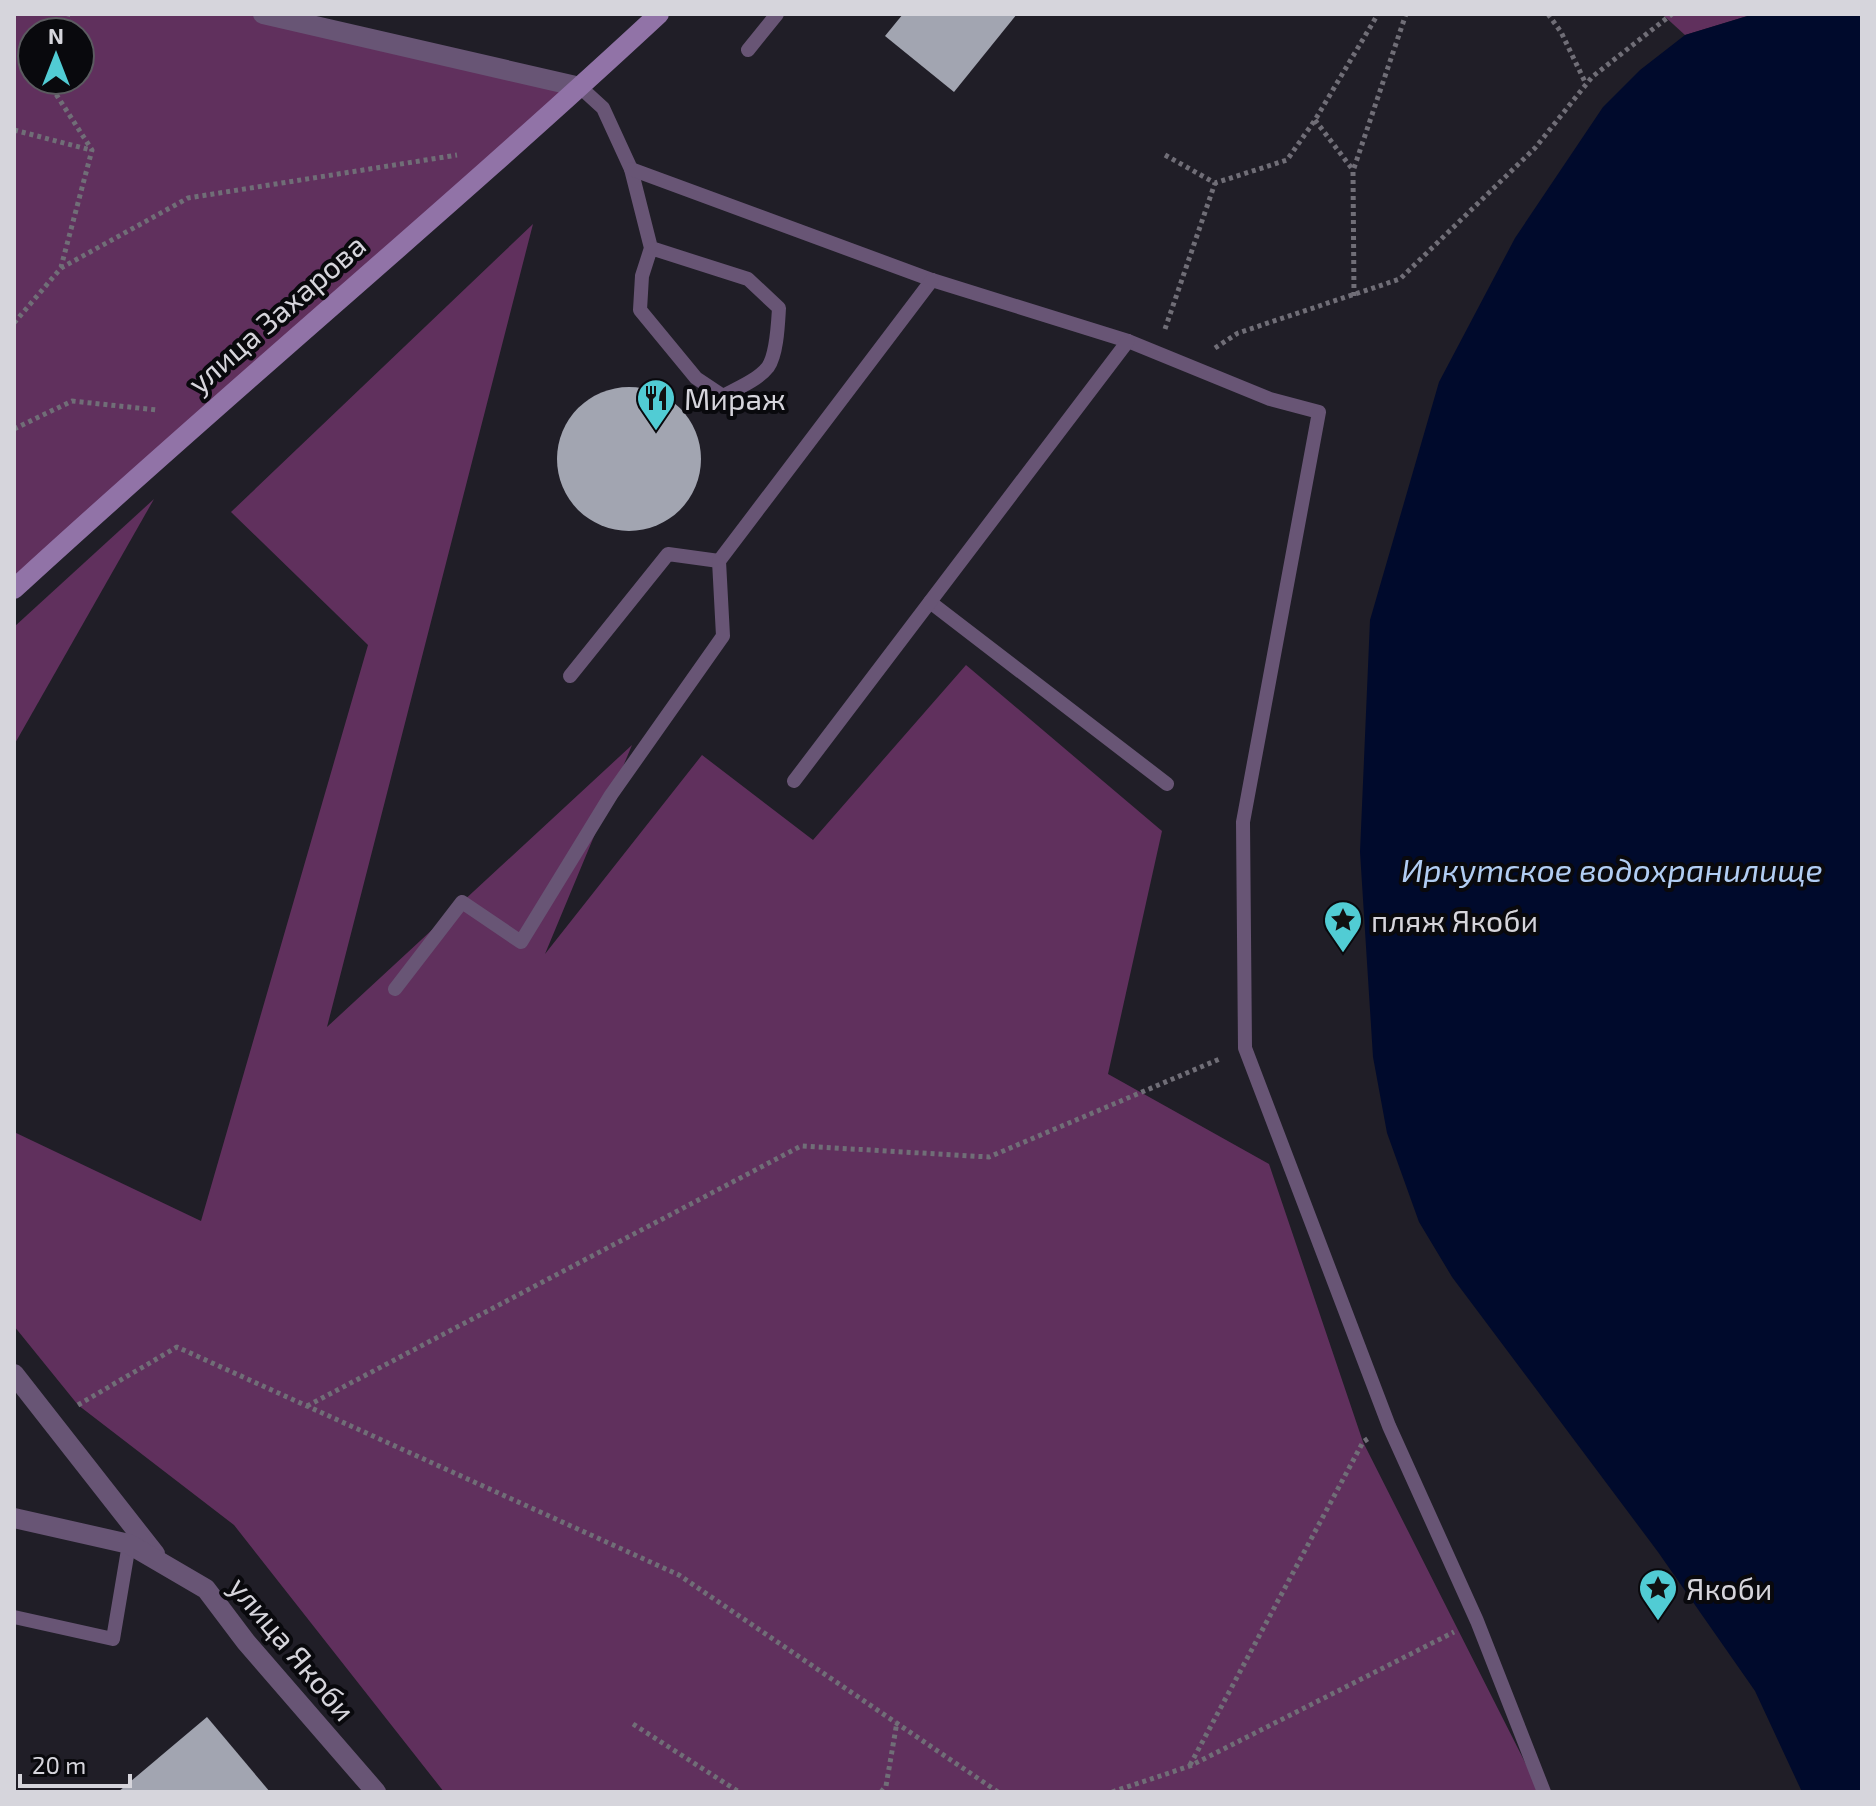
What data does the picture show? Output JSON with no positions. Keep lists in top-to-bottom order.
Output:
{
  "streets": {
    "main road": ["улица Захарова"],
    "street": ["улица Якоби"]
  },
  "water": ["Иркутское водохранилище"],
  "places": {
    "restaurant": ["Мираж"],
    "place": ["пляж Якоби", "Якоби"]
  },
  "scale_bar": "20 m",
  "north": "top"
}
